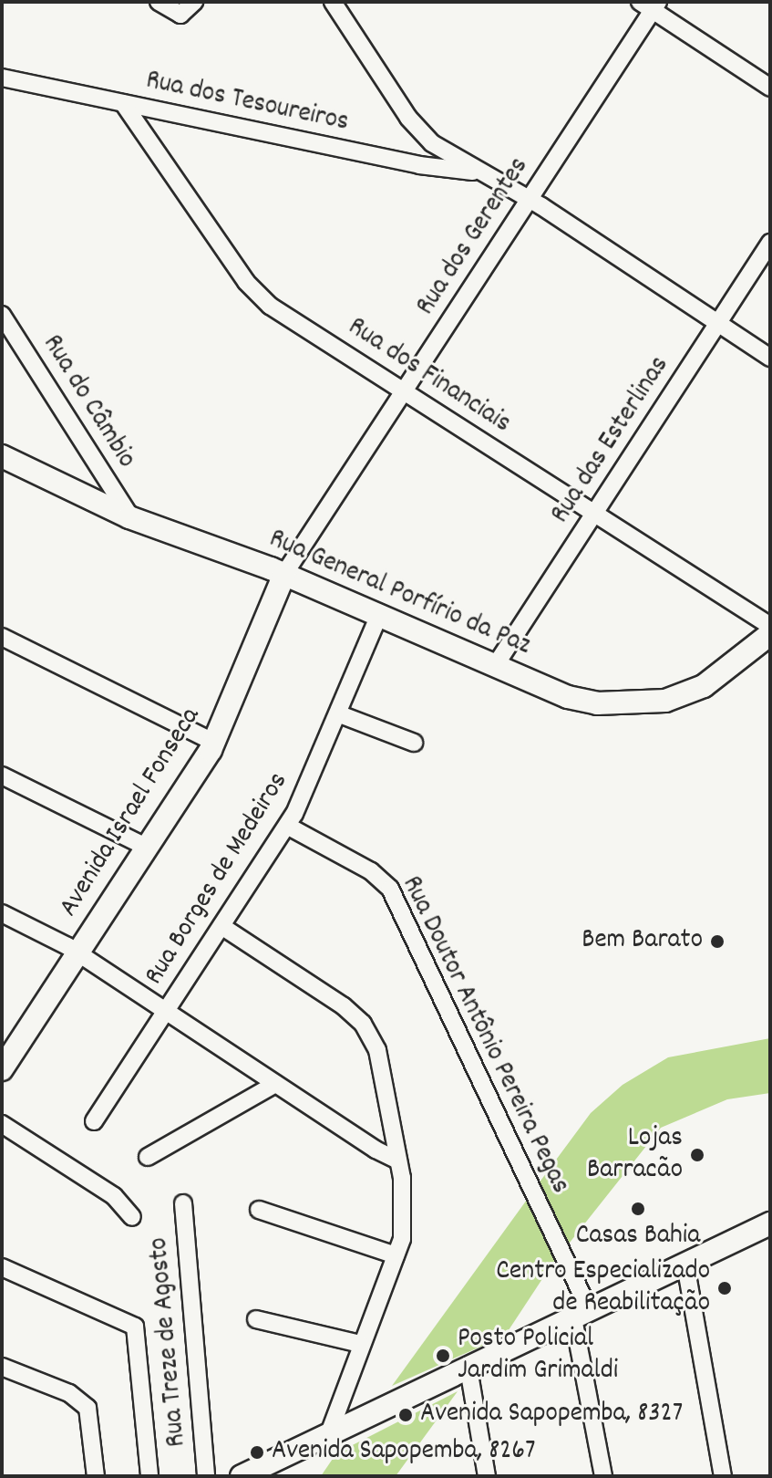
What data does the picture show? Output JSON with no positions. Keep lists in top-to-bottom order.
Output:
{
  "streets": {
    "street": [
      "Rua dos Tesoureiros",
      "Rua dos Gerentes",
      "Rua dos Financiais",
      "Rua do Câmbio",
      "Rua das Esterlinas",
      "Rua General Porfírio da Paz",
      "Avenida Israel Fonseca",
      "Rua Borges de Medeiros",
      "Rua Doutor Antônio Pereira Pegas",
      "Rua Treze de Agosto"
    ]
  },
  "crossings": [
    ["Rua dos Tesoureiros", "Rua dos Financiais"],
    ["Rua dos Gerentes", "Rua dos Financiais"],
    ["Rua dos Gerentes", "Rua General Porfírio da Paz"],
    ["Rua dos Gerentes", "Avenida Israel Fonseca"],
    ["Rua dos Financiais", "Rua das Esterlinas"],
    ["Rua do Câmbio", "Rua General Porfírio da Paz"],
    ["Rua das Esterlinas", "Rua General Porfírio da Paz"],
    ["Rua General Porfírio da Paz", "Avenida Israel Fonseca"],
    ["Rua General Porfírio da Paz", "Rua Borges de Medeiros"],
    ["Rua Borges de Medeiros", "Rua Doutor Antônio Pereira Pegas"]
  ],
  "places": [
    "Bem Barato",
    "Lojas Barracão",
    "Casas Bahia",
    "Centro Especializado de Reabilitação",
    "Posto Policial Jardim Grimaldi",
    "Avenida Sapopemba, 8327",
    "Avenida Sapopemba, 8267"
  ]
}
